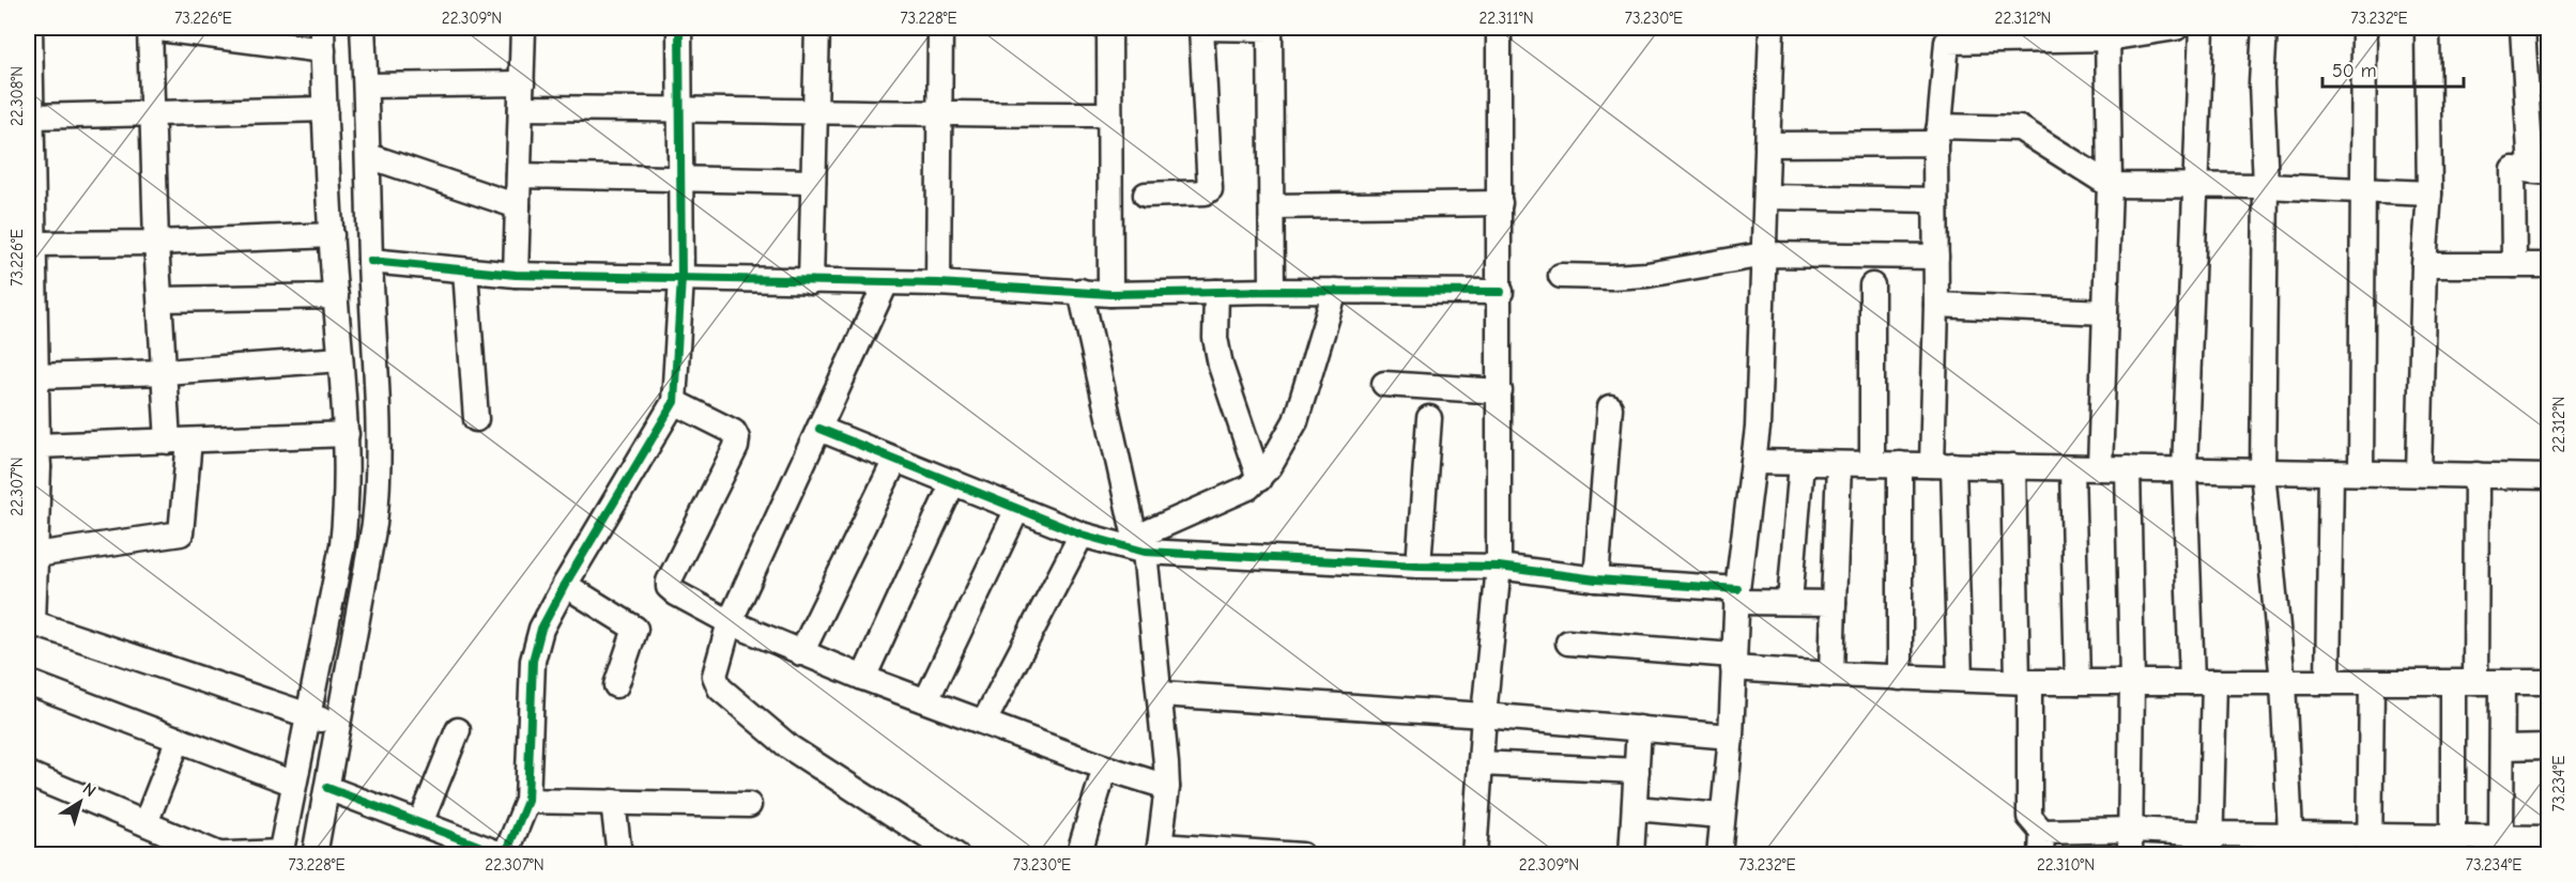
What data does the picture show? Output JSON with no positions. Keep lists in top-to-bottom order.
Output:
{
  "scale_bar": "50 m",
  "north": "top right",
  "coordinates": [
    "73.226°E",
    "22.309°N",
    "73.228°E",
    "22.311°N",
    "73.230°E",
    "22.312°N",
    "73.232°E",
    "22.308°N",
    "22.307°N",
    "73.234°E",
    "22.310°N"
  ]
}
